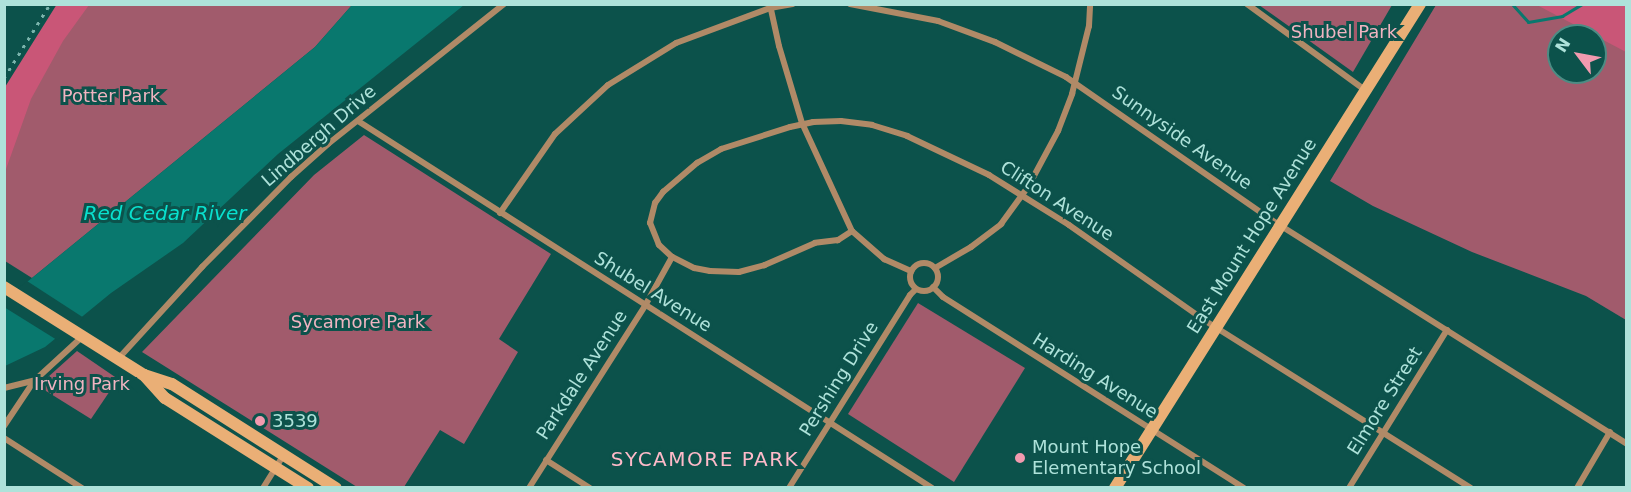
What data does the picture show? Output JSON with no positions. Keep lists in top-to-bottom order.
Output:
{
  "streets": {
    "street": [
      "Lindbergh Drive",
      "Sunnyside Avenue",
      "Clifton Avenue",
      "East Mount Hope Avenue",
      "Shubel Avenue",
      "Parkdale Avenue",
      "Harding Avenue",
      "Pershing Drive",
      "Elmore Street"
    ]
  },
  "crossings": [
    ["Lindbergh Drive", "Shubel Avenue"],
    ["Sunnyside Avenue", "East Mount Hope Avenue"],
    ["Sunnyside Avenue", "Elmore Street"],
    ["Clifton Avenue", "East Mount Hope Avenue"],
    ["Clifton Avenue", "Parkdale Avenue"],
    ["Clifton Avenue", "Elmore Street"],
    ["East Mount Hope Avenue", "Harding Avenue"],
    ["Shubel Avenue", "Parkdale Avenue"],
    ["Shubel Avenue", "Pershing Drive"],
    ["Harding Avenue", "Pershing Drive"]
  ],
  "districts": ["SYCAMORE PARK"],
  "water": ["Red Cedar River"],
  "parks": [
    "Shubel Park",
    "Potter Park",
    "Sycamore Park",
    "Irving Park"
  ],
  "places": ["3539", "Mount Hope Elementary School"],
  "north": "top left"
}
